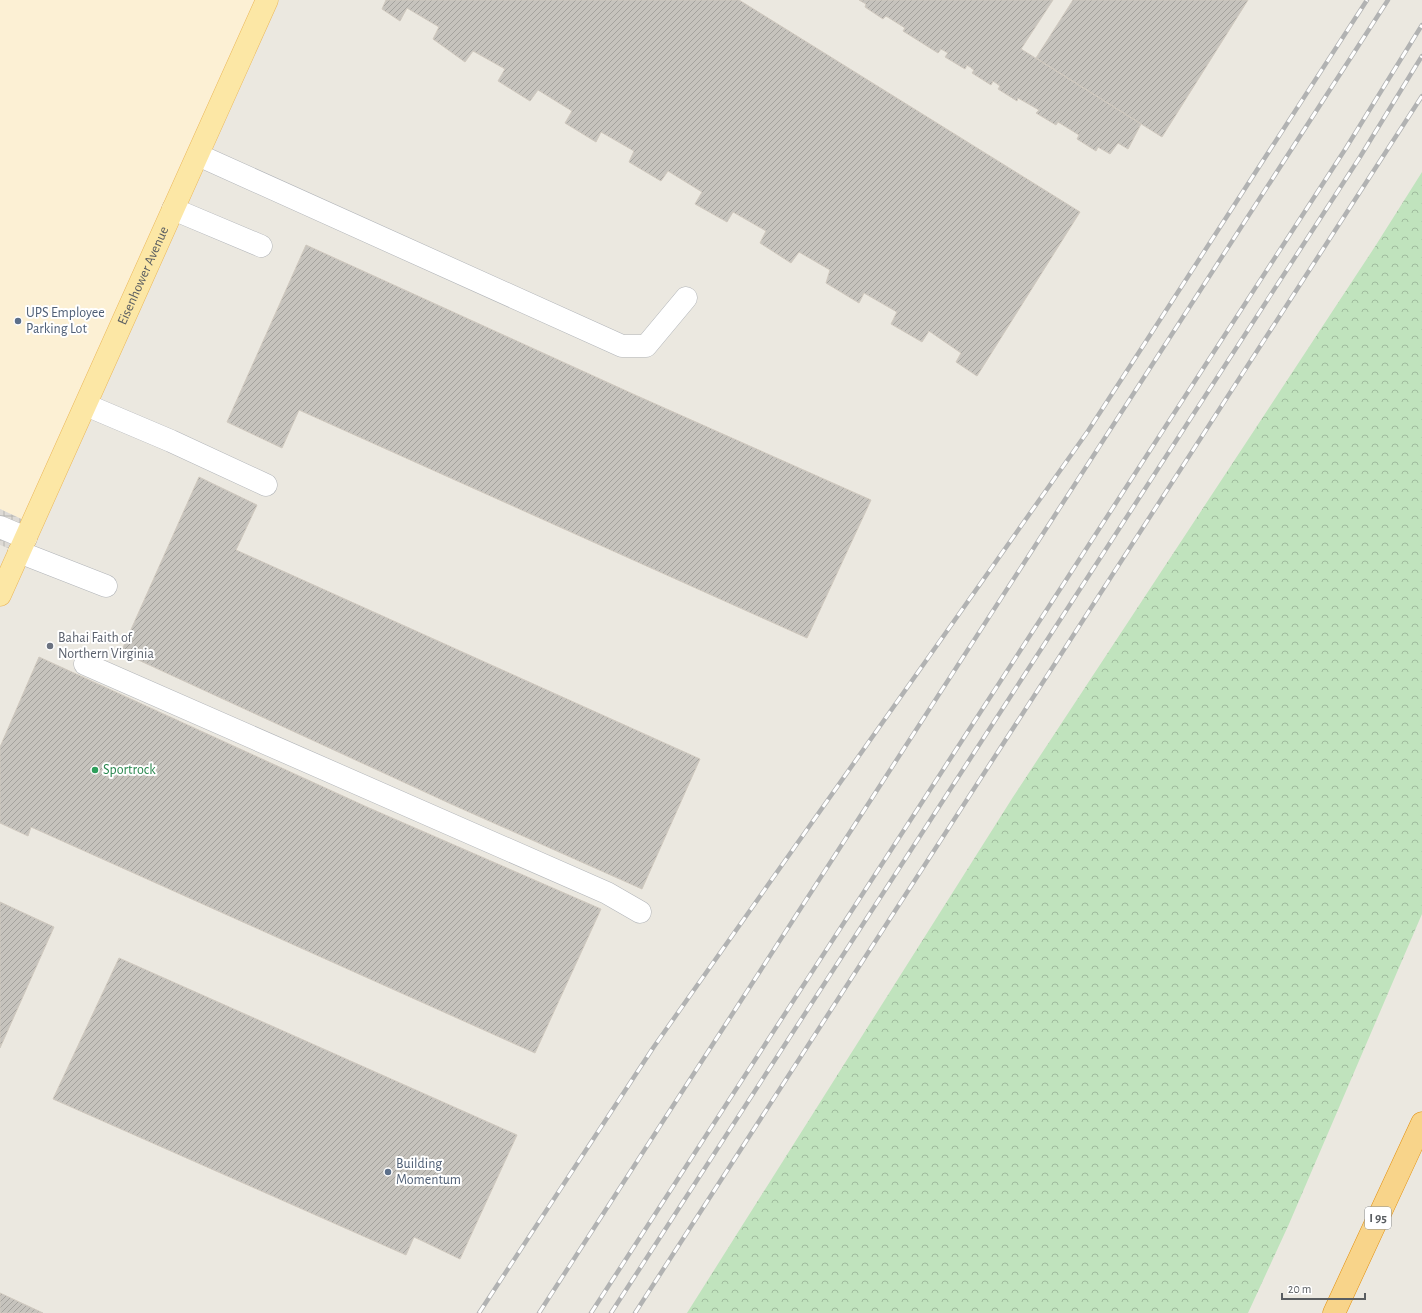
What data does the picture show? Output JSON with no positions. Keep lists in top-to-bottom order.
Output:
{
  "streets": {
    "highway": ["I 95"],
    "main road": ["Eisenhower Avenue"]
  },
  "places": [
    "UPS Employee Parking Lot",
    "Bahai Faith of Northern Virginia",
    "Sportrock",
    "Building Momentum"
  ],
  "scale_bar": "20 m"
}
